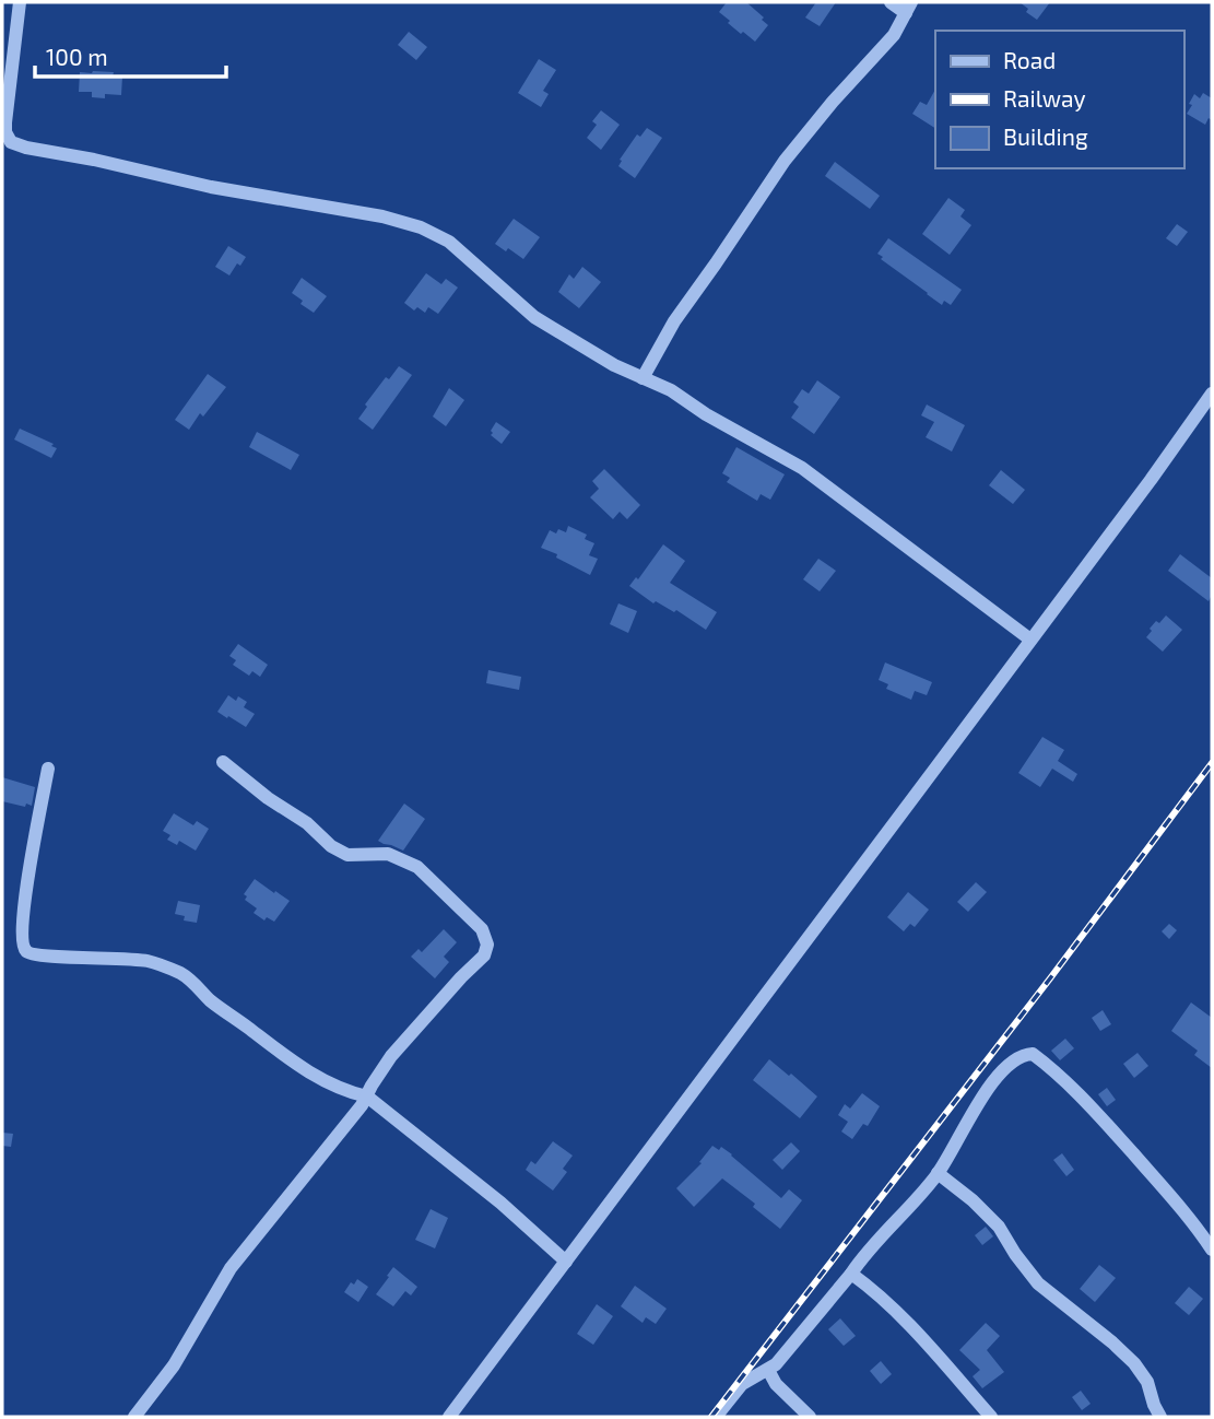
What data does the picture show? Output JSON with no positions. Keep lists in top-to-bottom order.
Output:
{
  "legend": ["Road", "Railway", "Building"],
  "scale_bar": "100 m"
}
